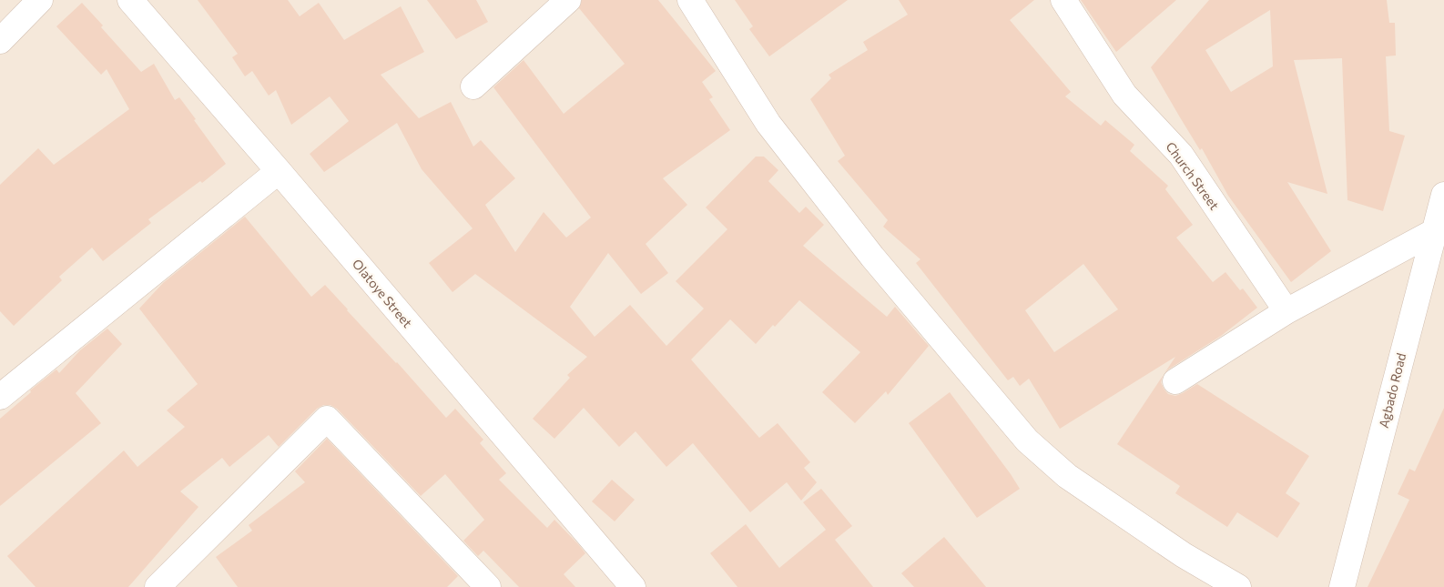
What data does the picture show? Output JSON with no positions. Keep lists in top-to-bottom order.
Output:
{
  "streets": {
    "street": ["Church Street", "Olatoye Street", "Agbado Road"]
  }
}
